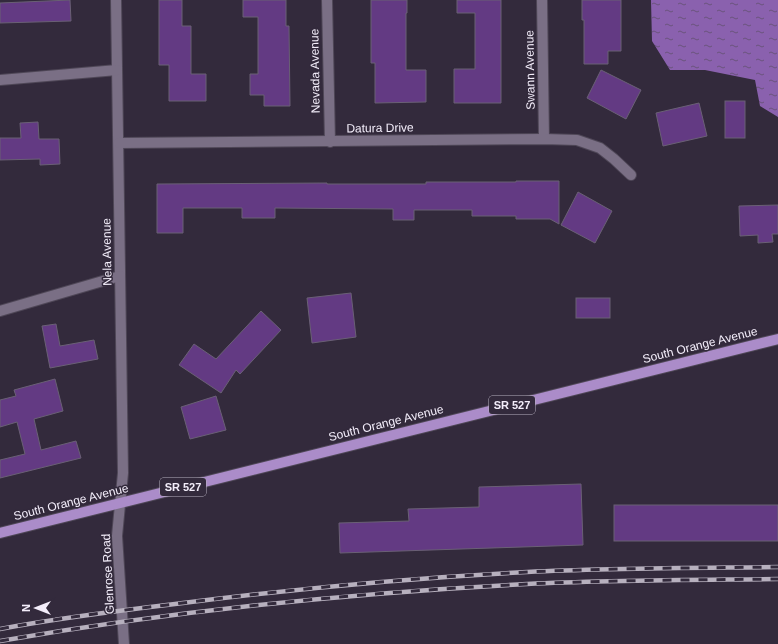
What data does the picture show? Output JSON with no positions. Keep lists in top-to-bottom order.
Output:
{
  "streets": {
    "main road": ["South Orange Avenue", "SR 527"],
    "street": [
      "Swann Avenue",
      "Nevada Avenue",
      "Datura Drive",
      "Nela Avenue",
      "Glenrose Road"
    ]
  },
  "crossings": [
    ["Swann Avenue", "Datura Drive"],
    ["Nevada Avenue", "Datura Drive"],
    ["Datura Drive", "Nela Avenue"],
    ["Nela Avenue", "South Orange Avenue"],
    ["Nela Avenue", "Glenrose Road"],
    ["South Orange Avenue", "Glenrose Road"]
  ],
  "north": "left"
}
